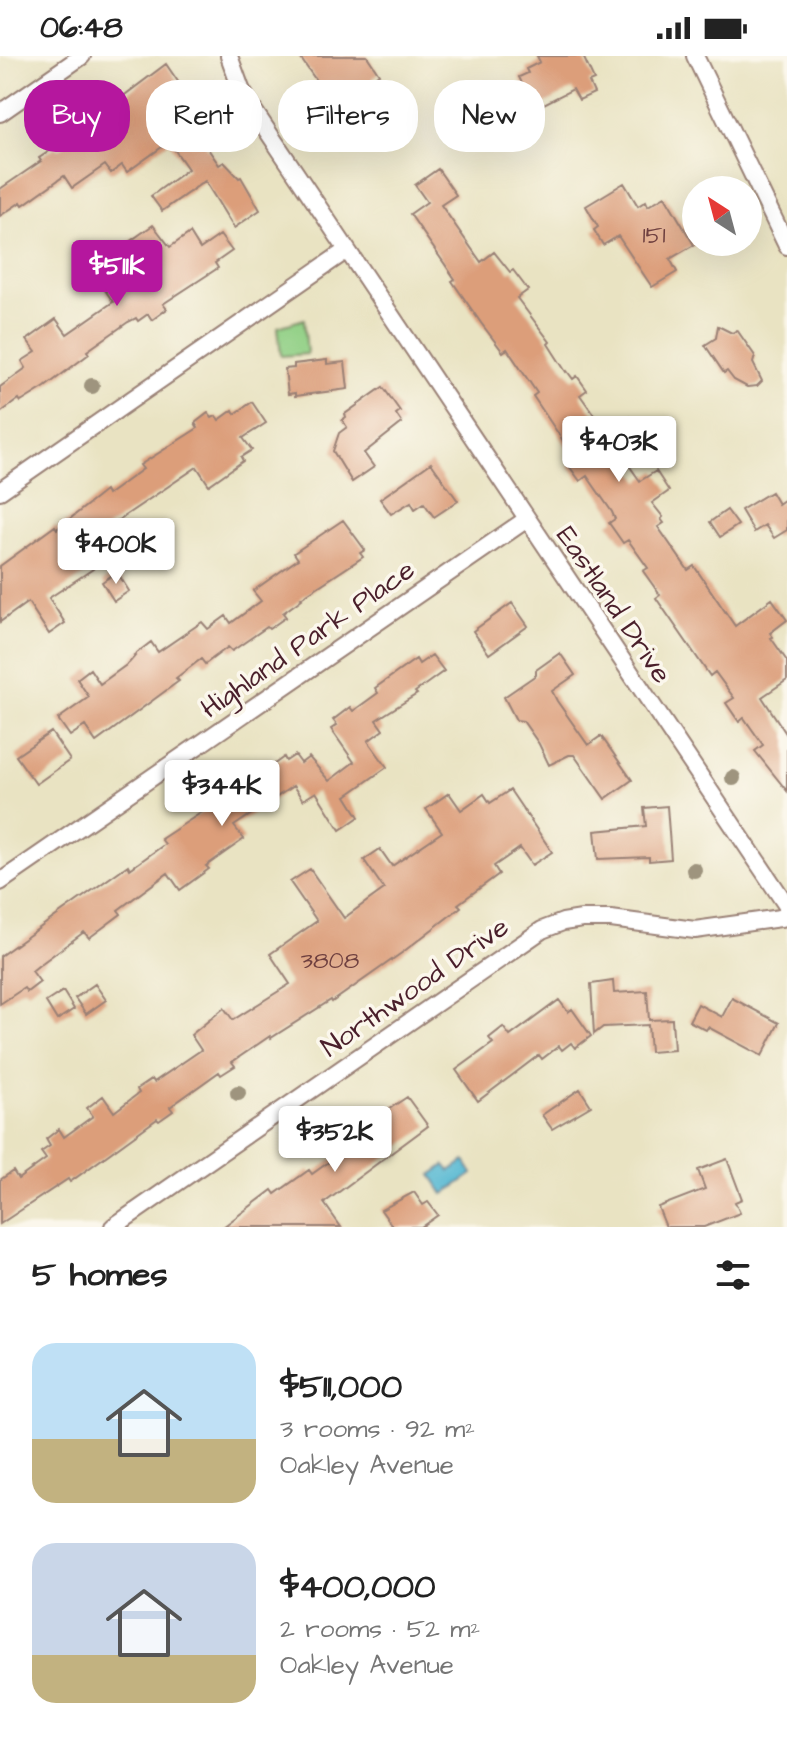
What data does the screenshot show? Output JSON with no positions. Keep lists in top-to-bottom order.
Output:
{
  "streets": {
    "street": ["Eastland Drive", "Highland Park Place", "Northwood Drive"]
  },
  "crossings": [
    ["Eastland Drive", "Highland Park Place"]
  ],
  "house_numbers": ["151", "3808"],
  "north": "top left",
  "page": {
    "status": "06:48",
    "chip": [
      "Buy",
      "Rent",
      "Filters",
      "New"
    ],
    "price": [
      "$511K",
      "$403K",
      "$400K",
      "$344K",
      "$352K"
    ],
    "heading": "5 homes",
    "list": [
      {
        "name": "$511,000",
        "note": "3 rooms · 92 m² · Oakley Avenue"
      },
      {
        "name": "$400,000",
        "note": "2 rooms · 52 m² · Oakley Avenue"
      }
    ]
  }
}
